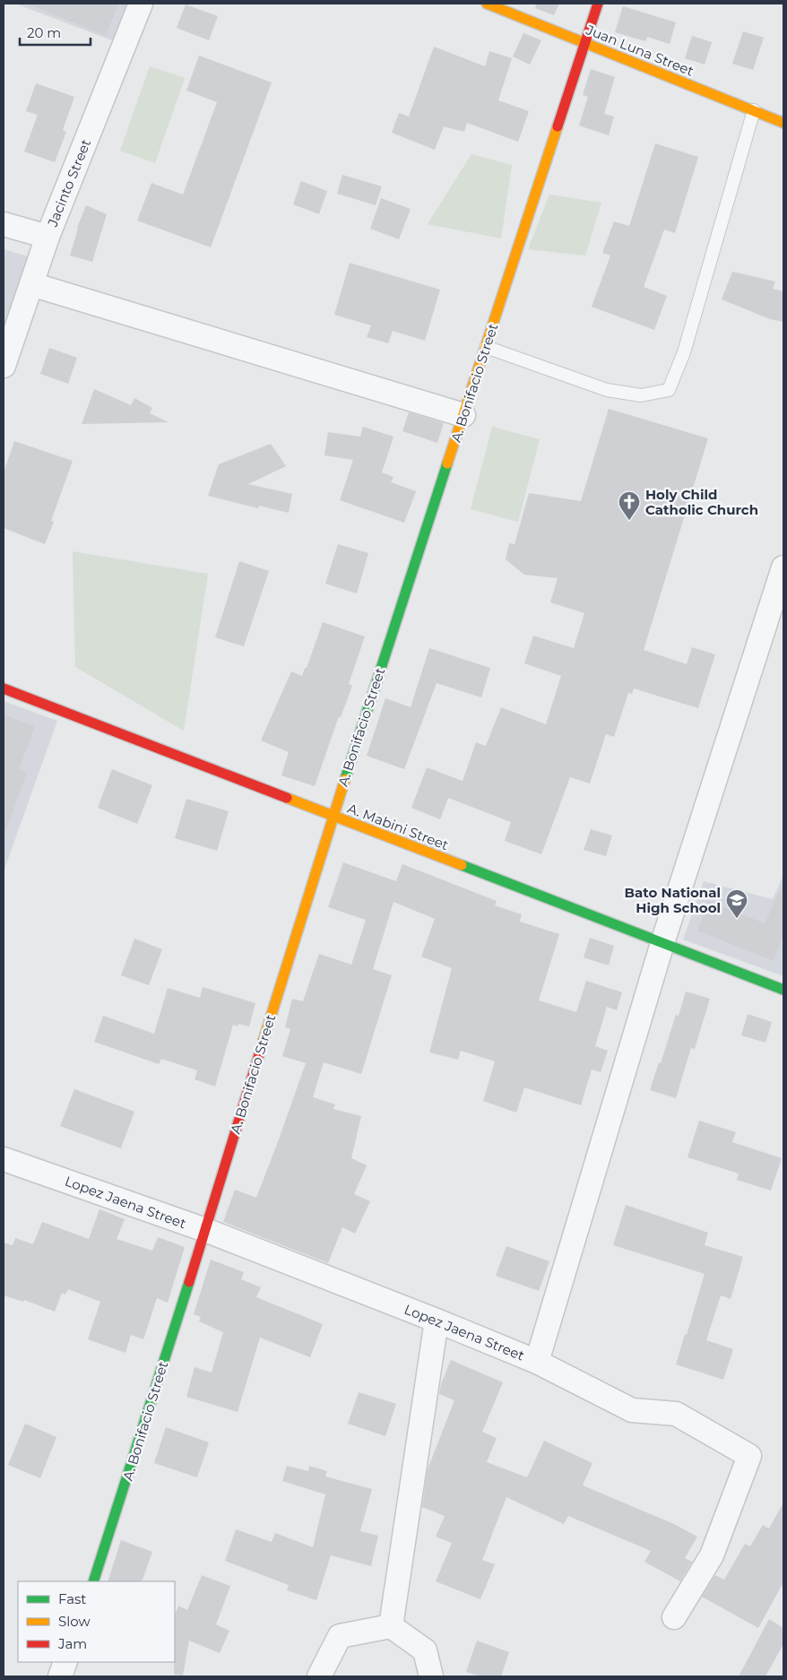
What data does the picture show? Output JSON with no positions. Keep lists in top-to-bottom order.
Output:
{
  "streets": {
    "street": [
      "Juan Luna Street",
      "Jacinto Street",
      "A. Bonifacio Street",
      "A. Mabini Street",
      "Lopez Jaena Street"
    ]
  },
  "crossings": [
    ["Juan Luna Street", "A. Bonifacio Street"],
    ["A. Bonifacio Street", "A. Mabini Street"],
    ["A. Bonifacio Street", "Lopez Jaena Street"]
  ],
  "places": {
    "church": ["Holy Child Catholic Church"],
    "school or university": ["Bato National High School"]
  },
  "legend": ["Fast", "Slow", "Jam"],
  "scale_bar": "20 m"
}
